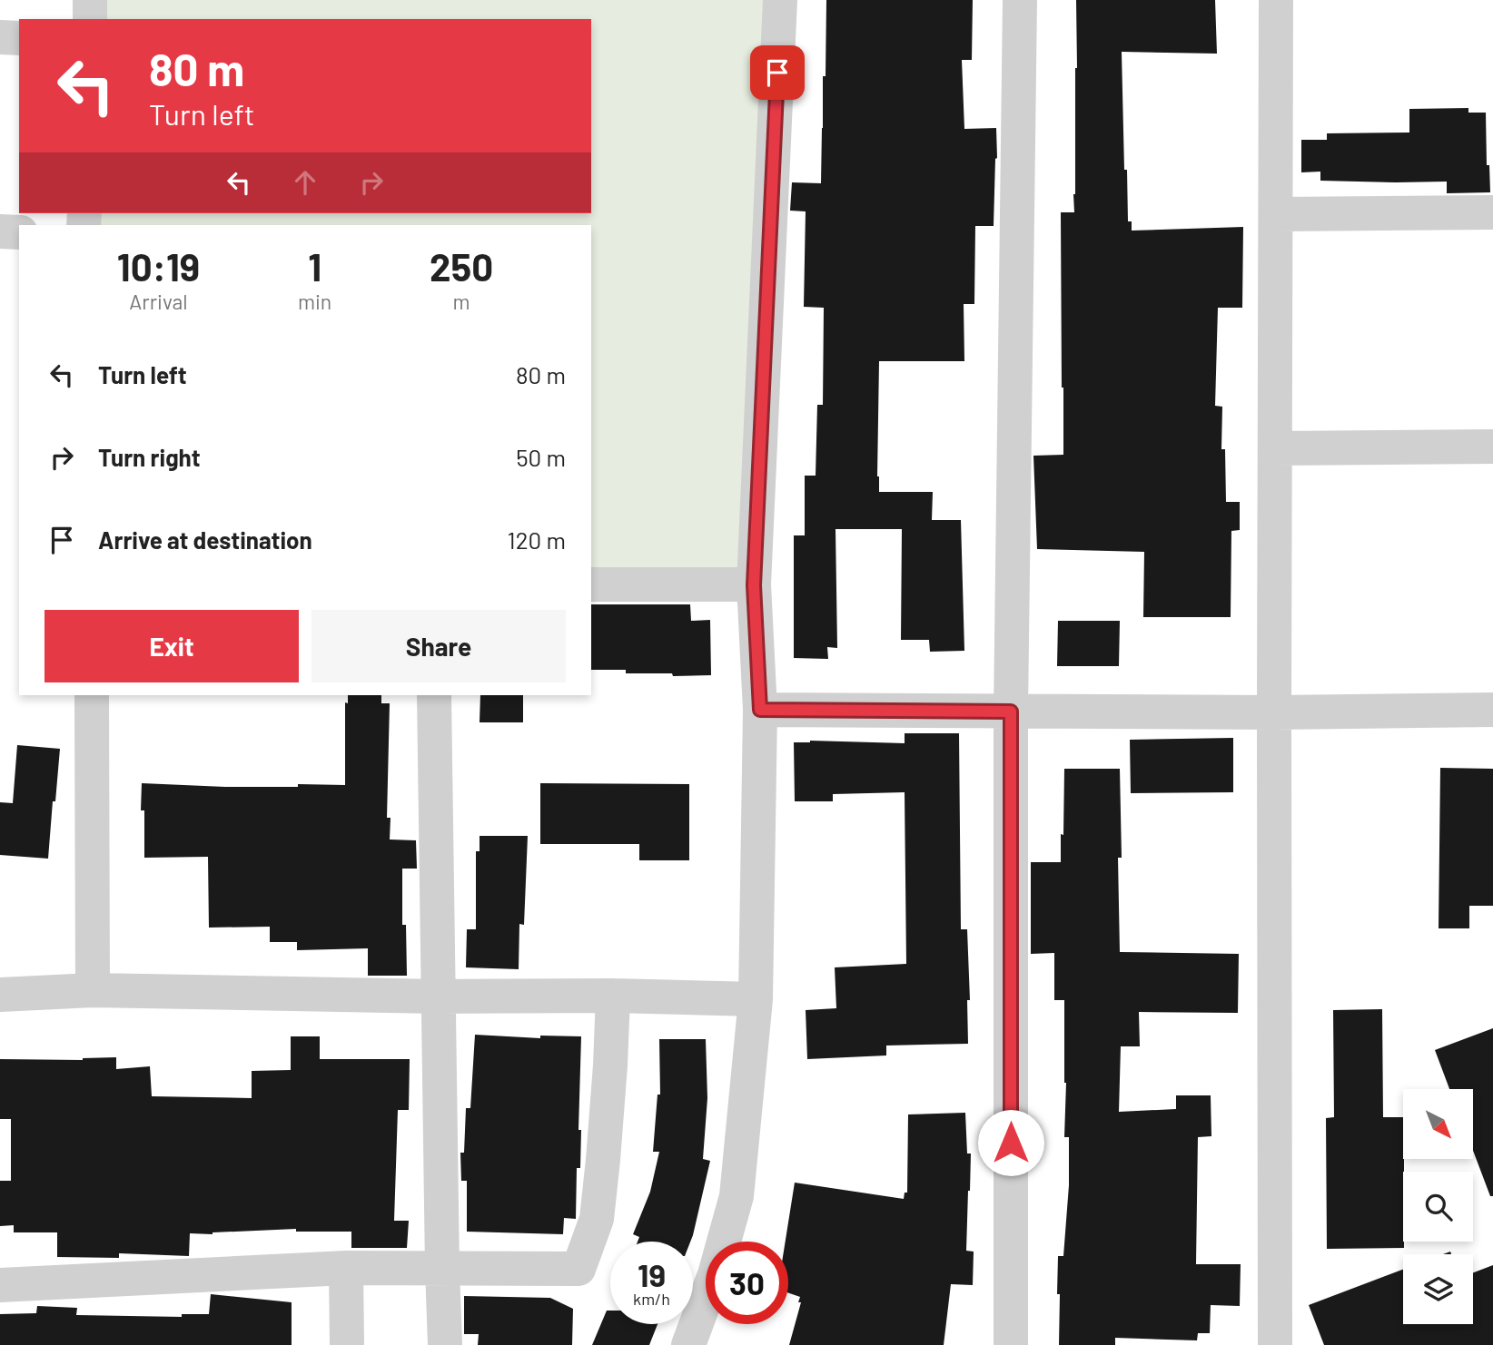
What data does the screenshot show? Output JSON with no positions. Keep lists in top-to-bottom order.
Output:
{
  "north": "bottom right",
  "page": {
    "turn": ["80 m", "Turn left"],
    "eta": [
      "10:19",
      "Arrival",
      "1",
      "min",
      "250",
      "m"
    ],
    "list": [
      {
        "name": "Turn left",
        "value": "80 m"
      },
      {
        "name": "Turn right",
        "value": "50 m"
      },
      {
        "name": "Arrive at destination",
        "value": "120 m"
      }
    ],
    "buttons": ["Exit", "Share"],
    "speed": "19 km/h",
    "limit": "30"
  }
}
